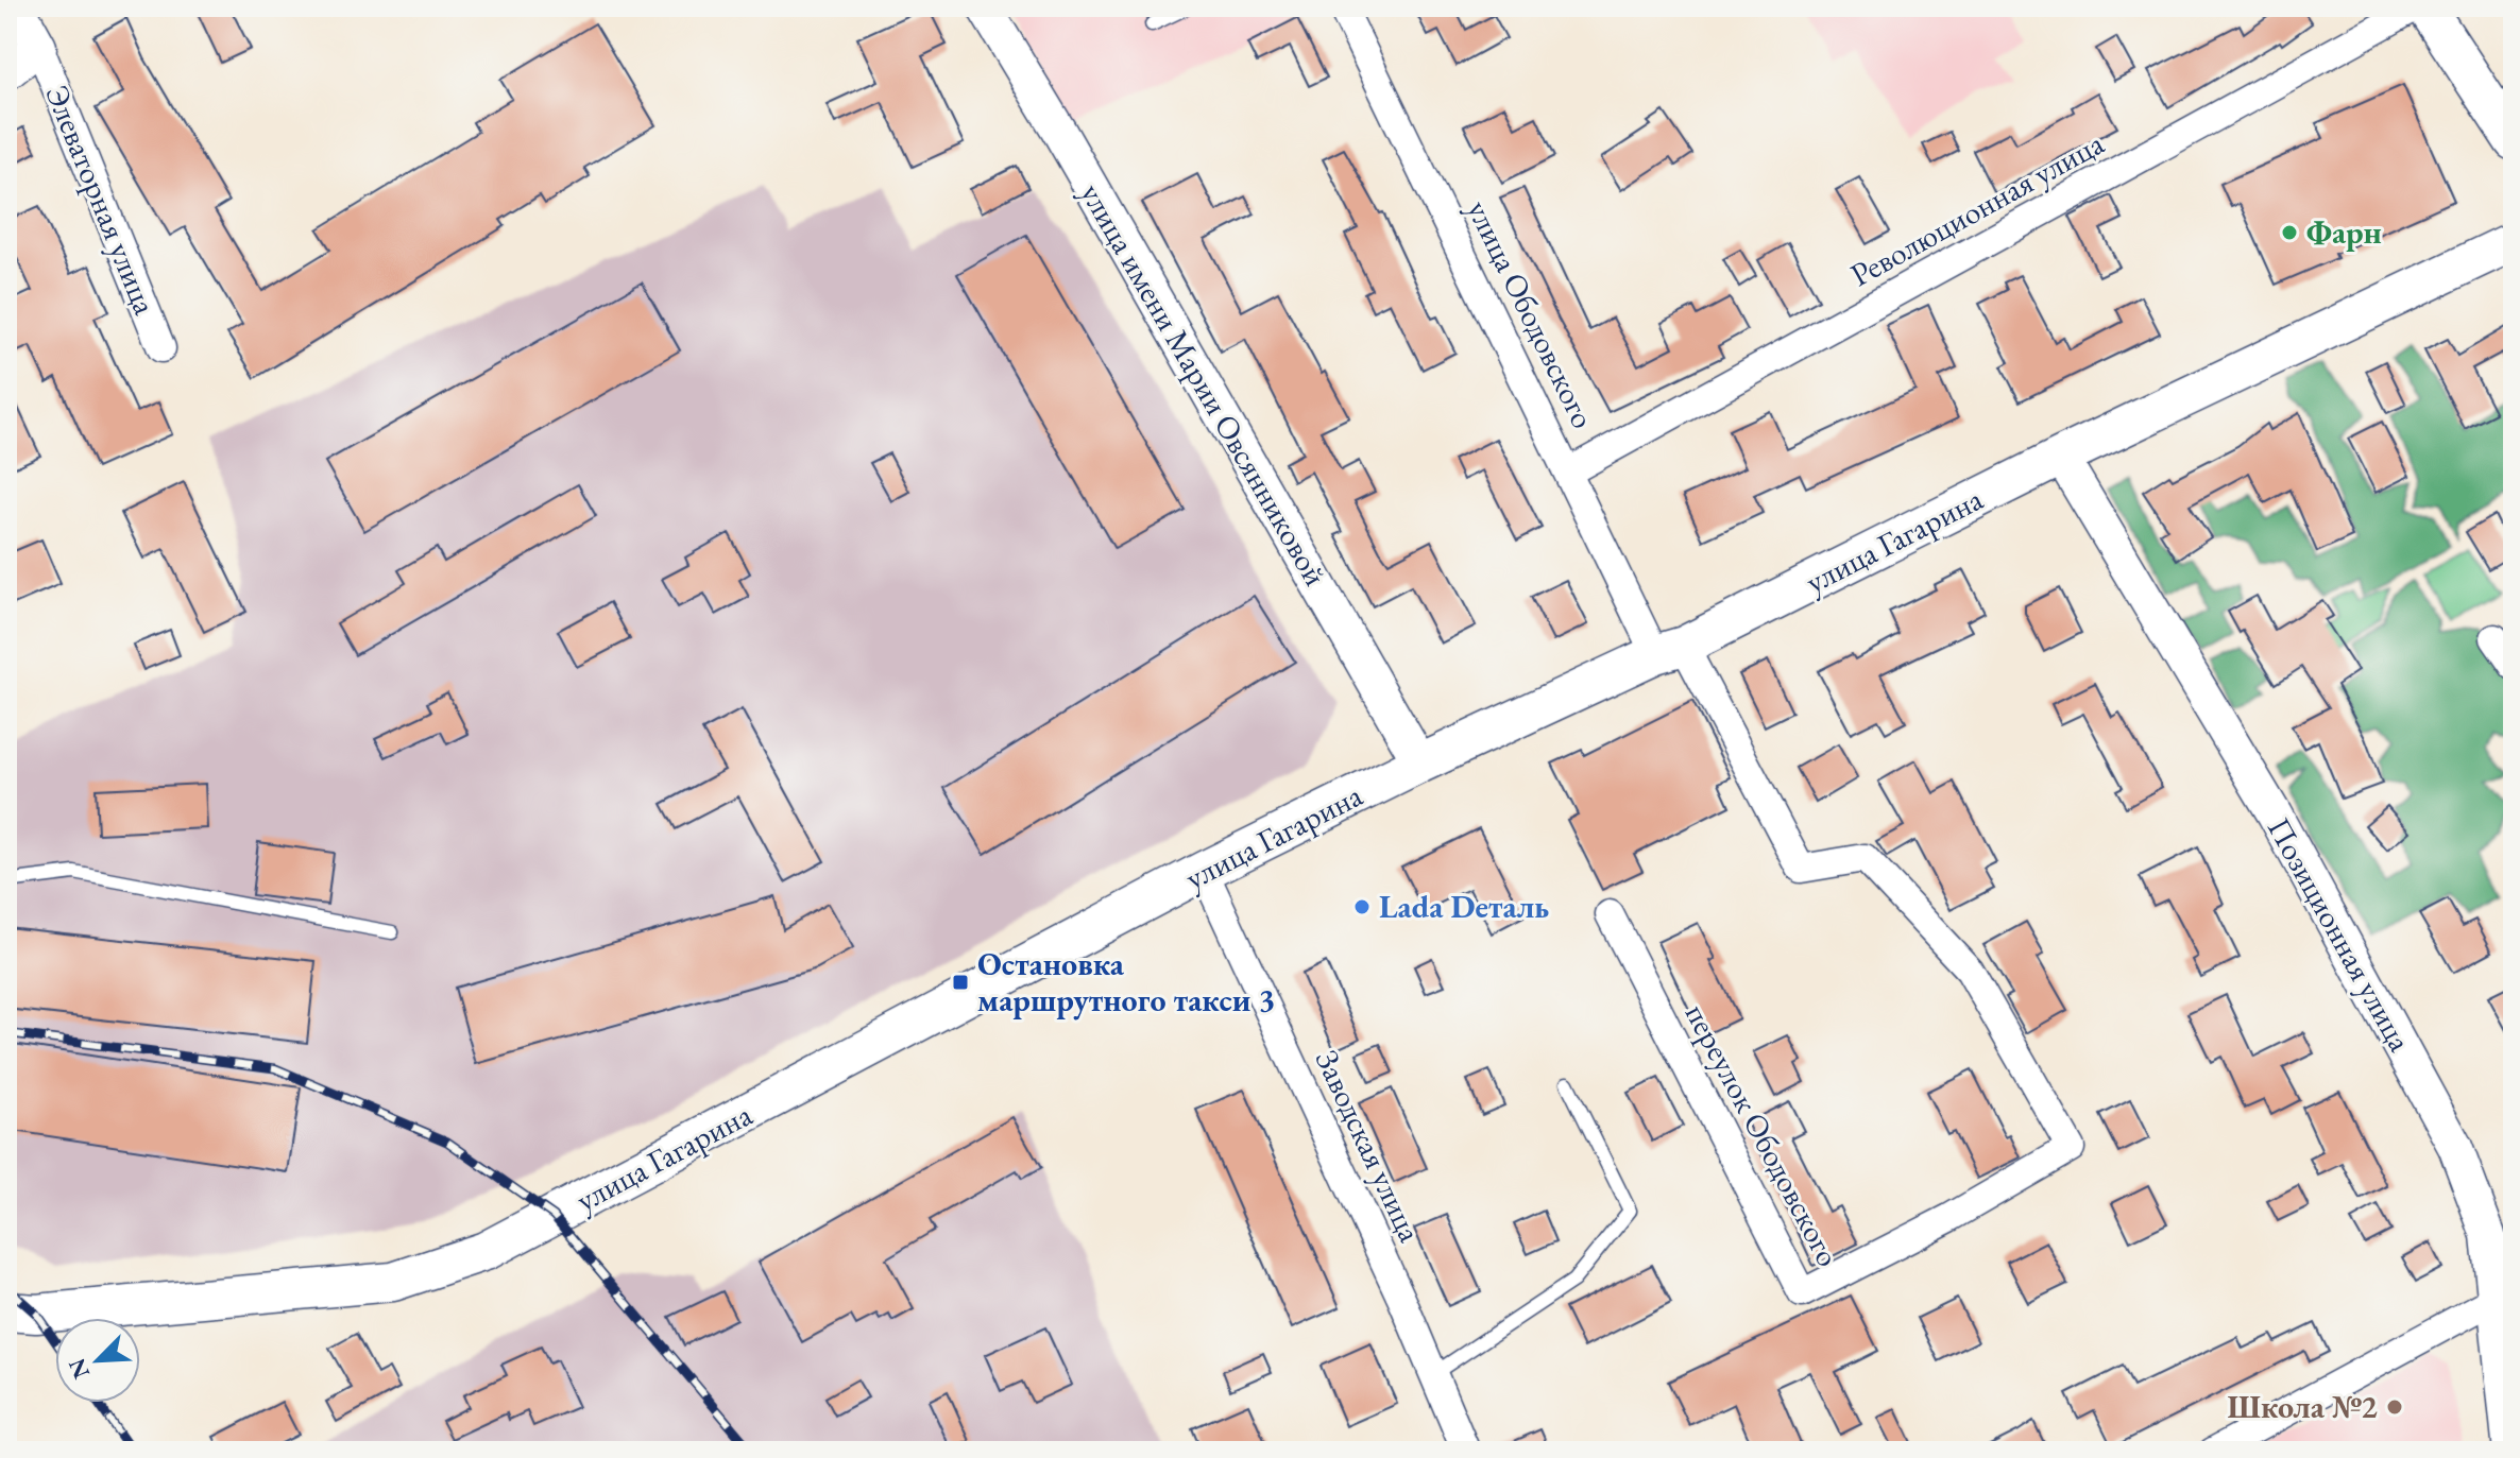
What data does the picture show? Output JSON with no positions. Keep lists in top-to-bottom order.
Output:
{
  "streets": {
    "main road": ["улица Гагарина"],
    "street": [
      "Элеваторная улица",
      "Революционная улица",
      "улица Ободовского",
      "улица имени Марии Овсянниковой",
      "Позиционная улица",
      "переулок Ободовского",
      "Заводская улица"
    ]
  },
  "crossings": [
    ["Революционная улица", "улица Ободовского"],
    ["улица Ободовского", "улица Гагарина"],
    ["улица Ободовского", "переулок Ободовского"],
    ["улица имени Марии Овсянниковой", "улица Гагарина"],
    ["улица Гагарина", "Позиционная улица"],
    ["улица Гагарина", "переулок Ободовского"],
    ["улица Гагарина", "Заводская улица"]
  ],
  "places": {
    "other": ["Фарн", "Lada Dеталь", "Школа №2"],
    "transit": ["Остановка маршрутного такси 3"]
  },
  "north": "bottom left"
}
